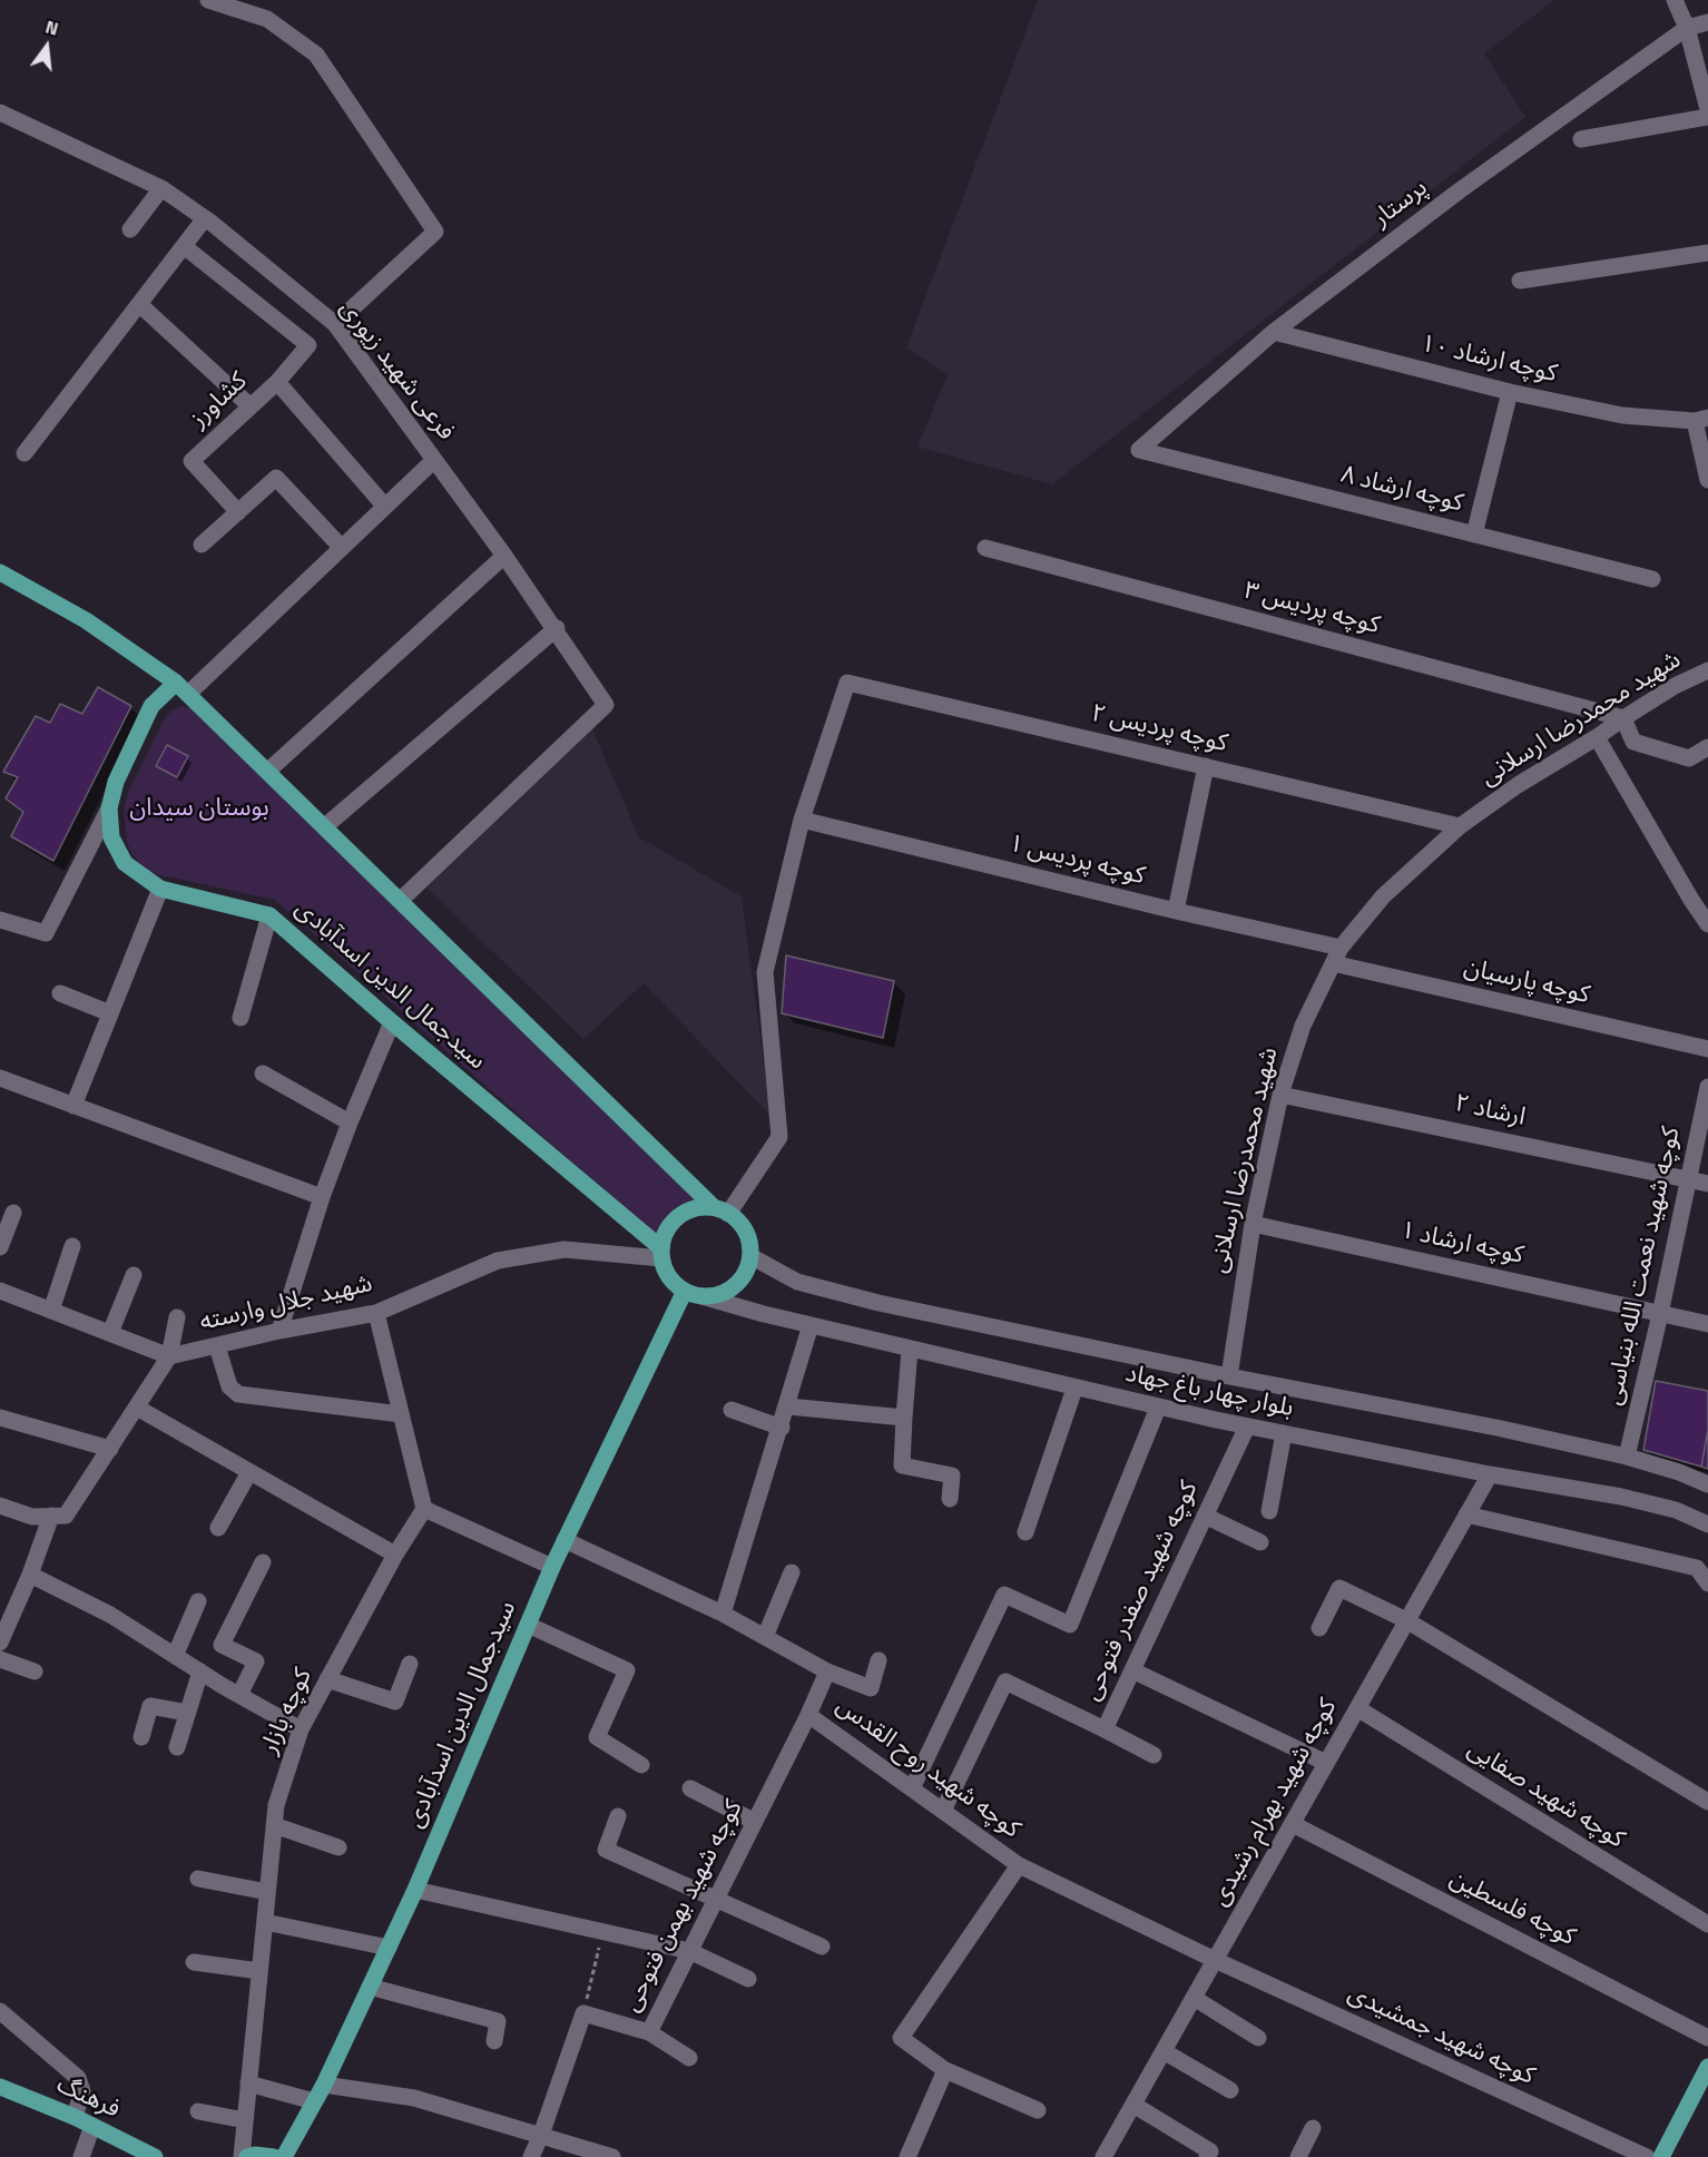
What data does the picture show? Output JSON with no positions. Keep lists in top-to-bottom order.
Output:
{
  "streets": {
    "main road": ["سیدجمال الدین اسدآبادی", "فرهنگ"],
    "street": [
      "پرستار",
      "کوچه ارشاد ۱۰",
      "فرعی شهید زیوری",
      "کشاورز",
      "کوچه ارشاد ۸",
      "کوچه پردیس ۳",
      "شهید محمدرضا ارسلانی",
      "کوچه پردیس ۲",
      "کوچه پردیس ۱",
      "کوچه پارسیان",
      "ارشاد ۲",
      "کوچه ارشاد ۱",
      "کوچه شهید نعمت الله بنیاسی",
      "شهید جلال وارسته",
      "بلوار چهار باغ جهاد",
      "کوچه شهید صفدر فتوحی",
      "کوچه بازار",
      "کوچه شهید روح القدس",
      "کوچه شهید صفایی",
      "کوچه شهید بهرام رشیدی",
      "کوچه شهید بهمن فتوحی",
      "کوچه فلسطین",
      "کوچه شهید جمشیدی"
    ]
  },
  "crossings": [
    ["پرستار", "کوچه ارشاد ۱۰"],
    ["پرستار", "کوچه ارشاد ۸"],
    ["کوچه پردیس ۳", "شهید محمدرضا ارسلانی"],
    ["شهید محمدرضا ارسلانی", "کوچه پردیس ۲"],
    ["شهید محمدرضا ارسلانی", "کوچه پردیس ۱"],
    ["شهید محمدرضا ارسلانی", "کوچه پارسیان"],
    ["شهید محمدرضا ارسلانی", "ارشاد ۲"],
    ["شهید محمدرضا ارسلانی", "کوچه ارشاد ۱"],
    ["شهید محمدرضا ارسلانی", "بلوار چهار باغ جهاد"],
    ["کوچه پردیس ۲", "کوچه پردیس ۱"],
    ["کوچه پردیس ۱", "کوچه پارسیان"],
    ["سیدجمال الدین اسدآبادی", "شهید جلال وارسته"],
    ["سیدجمال الدین اسدآبادی", "بلوار چهار باغ جهاد"],
    ["سیدجمال الدین اسدآبادی", "کوچه شهید روح القدس"],
    ["ارشاد ۲", "کوچه شهید نعمت الله بنیاسی"],
    ["کوچه ارشاد ۱", "کوچه شهید نعمت الله بنیاسی"],
    ["کوچه شهید نعمت الله بنیاسی", "بلوار چهار باغ جهاد"],
    ["شهید جلال وارسته", "بلوار چهار باغ جهاد"],
    ["بلوار چهار باغ جهاد", "کوچه شهید صفدر فتوحی"],
    ["بلوار چهار باغ جهاد", "کوچه شهید بهرام رشیدی"],
    ["کوچه شهید صفدر فتوحی", "کوچه شهید روح القدس"],
    ["کوچه شهید روح القدس", "کوچه شهید بهرام رشیدی"],
    ["کوچه شهید روح القدس", "کوچه شهید بهمن فتوحی"],
    ["کوچه شهید روح القدس", "کوچه شهید جمشیدی"],
    ["کوچه شهید صفایی", "کوچه شهید بهرام رشیدی"],
    ["کوچه شهید بهرام رشیدی", "کوچه فلسطین"],
    ["کوچه شهید بهرام رشیدی", "کوچه شهید جمشیدی"]
  ],
  "parks": ["بوستان سیدان"],
  "north": "top"
}
